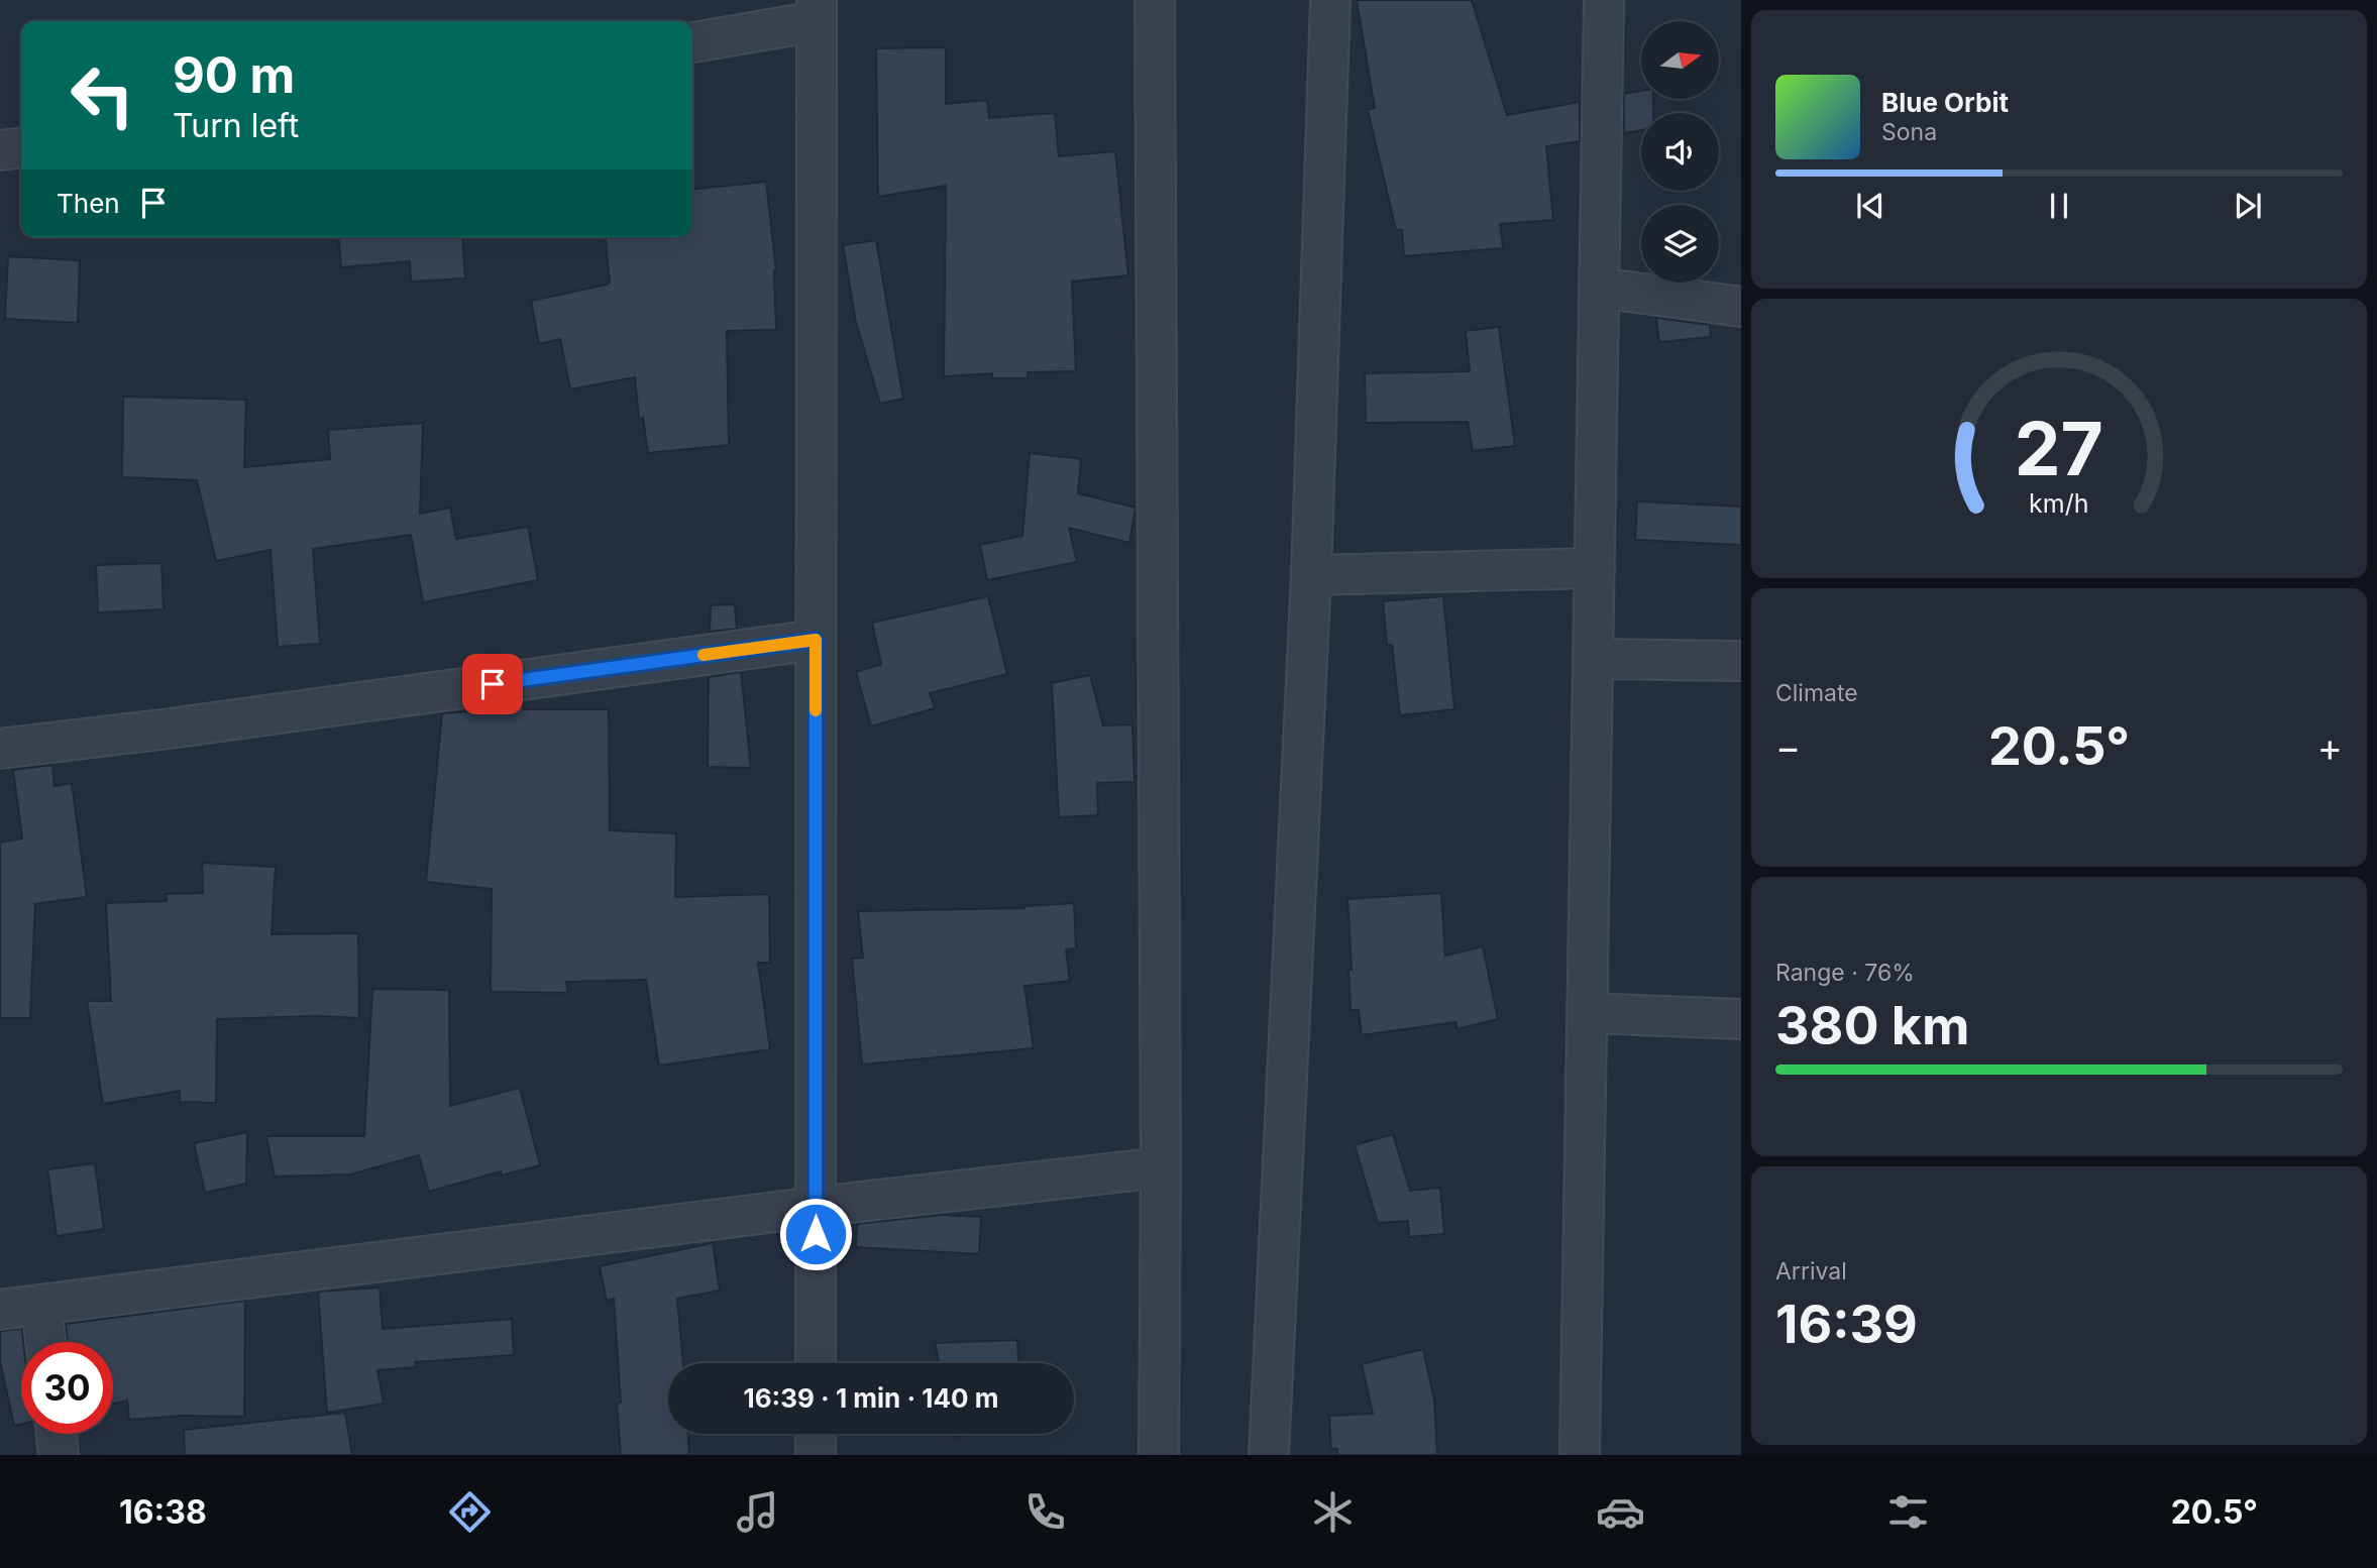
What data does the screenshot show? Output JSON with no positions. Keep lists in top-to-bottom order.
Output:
{
  "north": "right",
  "page": {
    "turn": ["90 m", "Turn left"],
    "song": ["Blue Orbit", "Sona"],
    "then": "Then",
    "tile": [
      "Climate",
      ["Range · 76%", "380 km"],
      ["Arrival", "16:39"]
    ],
    "heat": ["−", "20.5°", "+"],
    "limit": "30",
    "trip": "16:39 · 1 min · 140 m",
    "tabs": ["16:38", "20.5°"],
    "gauge": ["27", "km/h"]
  }
}
